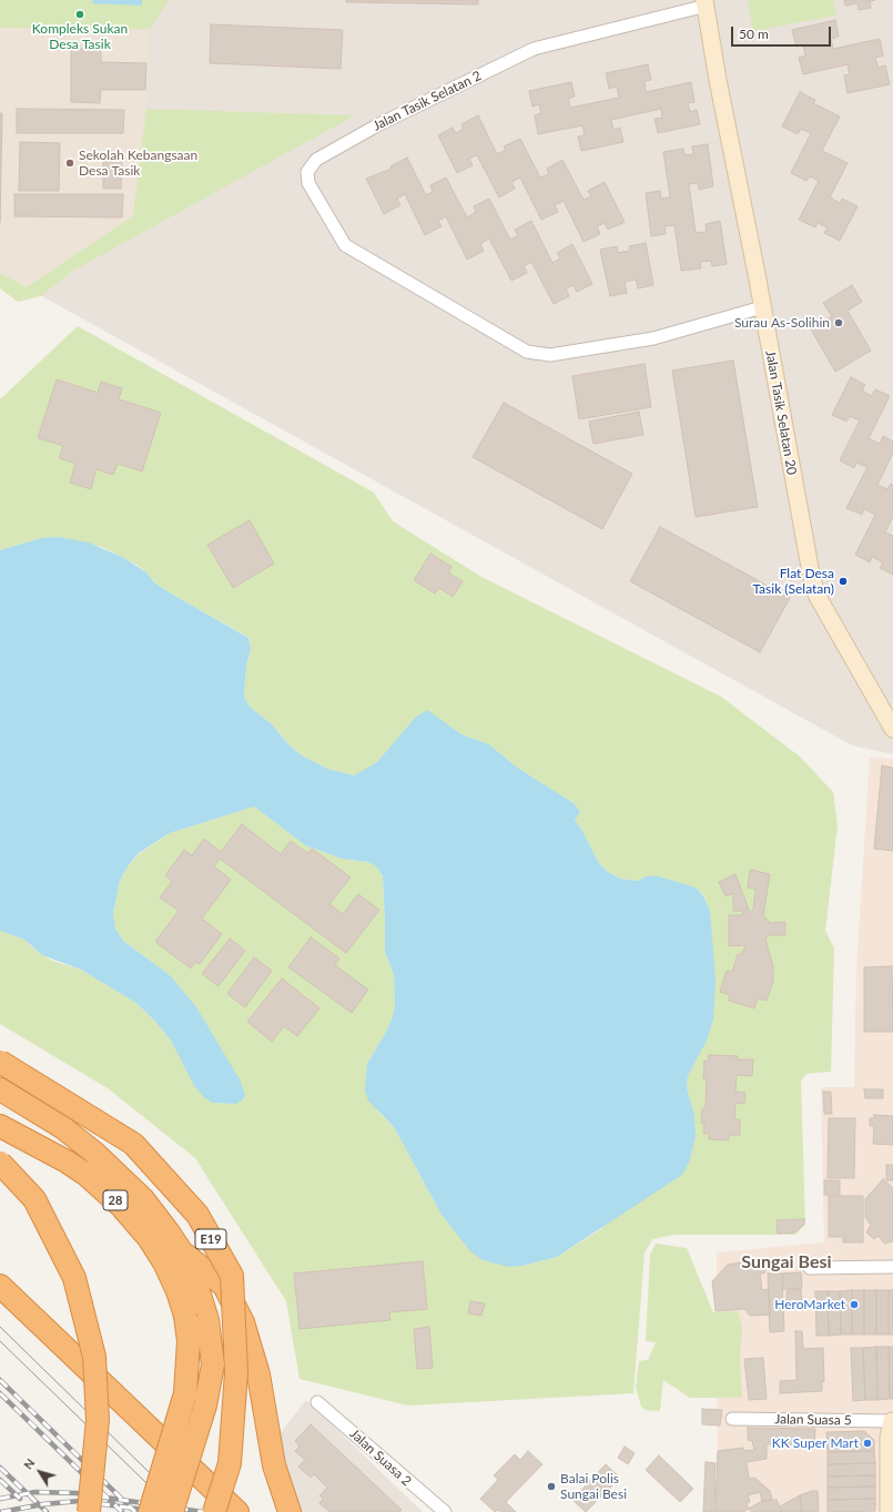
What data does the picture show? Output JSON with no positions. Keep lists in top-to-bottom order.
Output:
{
  "streets": {
    "highway": ["28", "E19"],
    "street": [
      "Jalan Tasik Selatan 2",
      "Jalan Tasik Selatan 20",
      "Jalan Suasa 5",
      "Jalan Suasa 2"
    ]
  },
  "crossings": [
    ["Jalan Tasik Selatan 2", "Jalan Tasik Selatan 20"]
  ],
  "districts": ["Sungai Besi"],
  "places": [
    "Kompleks Sukan Desa Tasik",
    "Sekolah Kebangsaan Desa Tasik",
    "Surau As-Solihin",
    "Flat Desa Tasik (Selatan)",
    "HeroMarket",
    "KK Super Mart",
    "Balai Polis Sungai Besi"
  ],
  "scale_bar": "50 m",
  "north": "top left"
}
